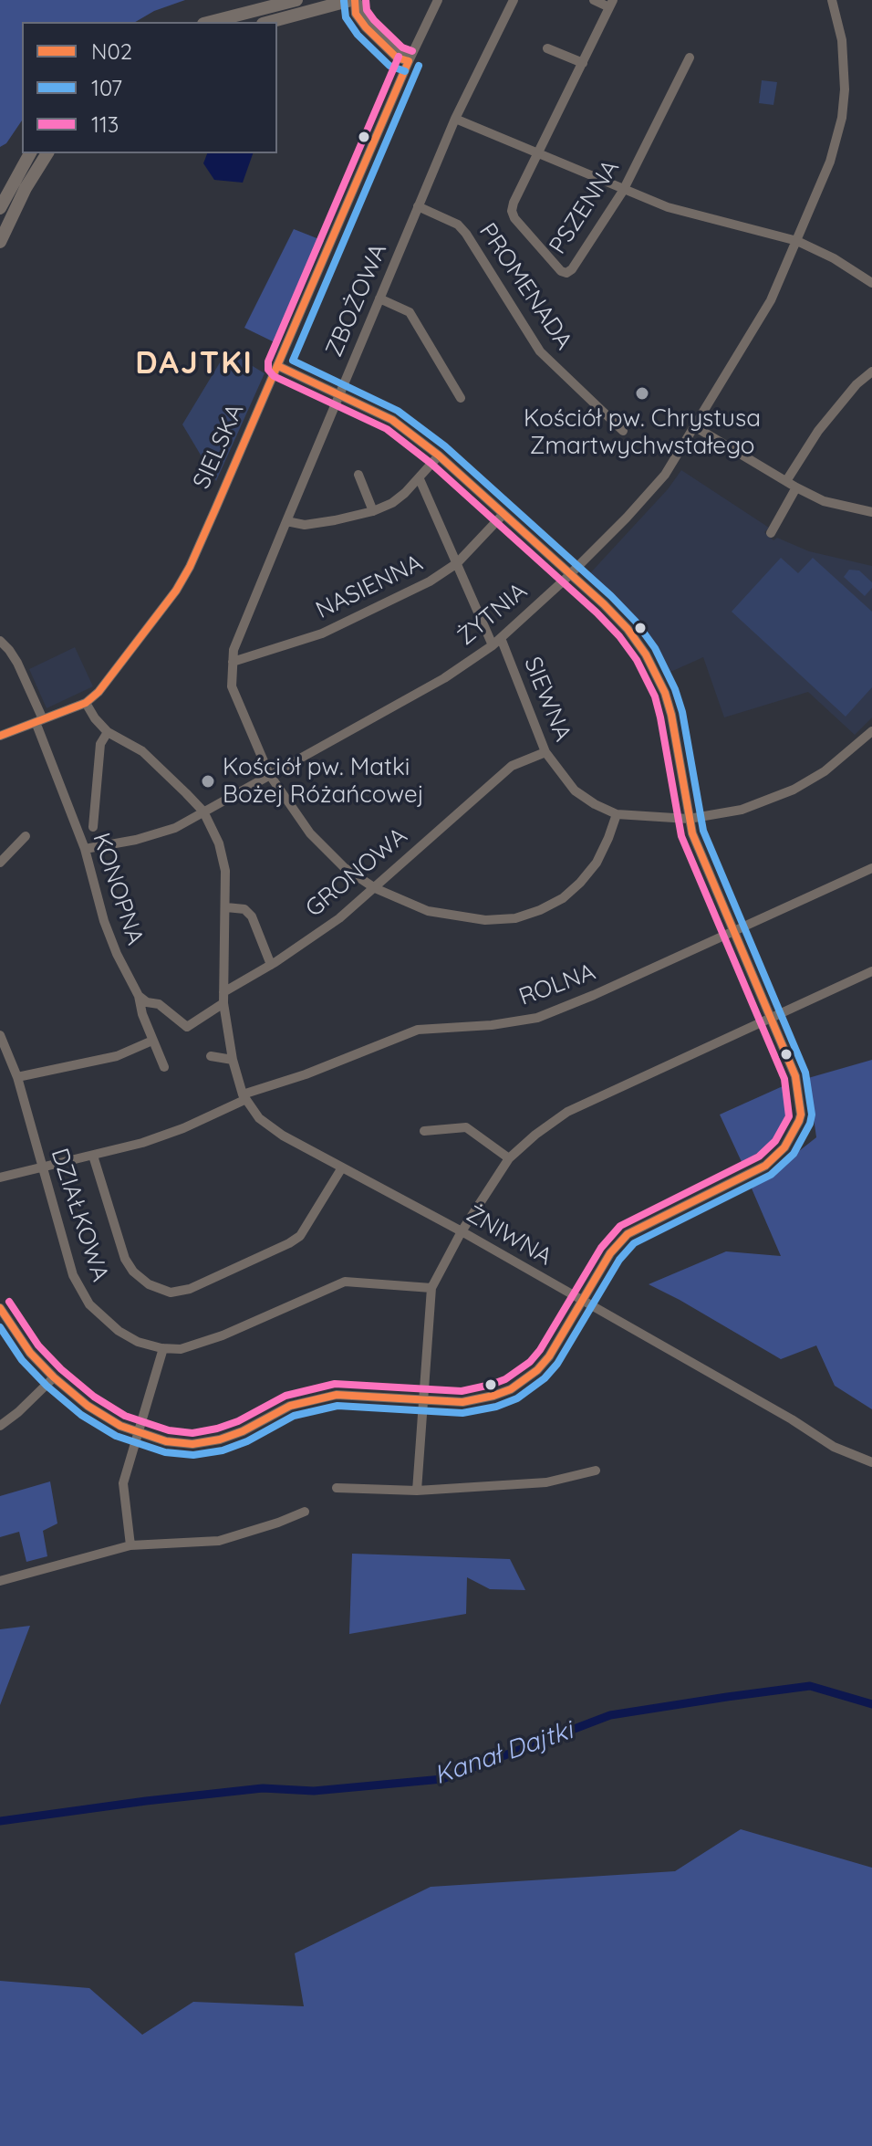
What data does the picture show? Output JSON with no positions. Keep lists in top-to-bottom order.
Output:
{
  "streets": {
    "street": [
      "PSZENNA",
      "PROMENADA",
      "ZBOŻOWA",
      "SIELSKA",
      "NASIENNA",
      "ŻYTNIA",
      "SIEWNA",
      "GRONOWA",
      "KONOPNA",
      "ROLNA",
      "DZIAŁKOWA",
      "ŻNIWNA"
    ]
  },
  "crossings": [
    ["PROMENADA", "ZBOŻOWA"],
    ["ZBOŻOWA", "NASIENNA"],
    ["SIELSKA", "KONOPNA"],
    ["SIELSKA", "ŻNIWNA"],
    ["NASIENNA", "SIEWNA"],
    ["ŻYTNIA", "SIEWNA"],
    ["ŻYTNIA", "KONOPNA"],
    ["ŻYTNIA", "ŻNIWNA"],
    ["SIEWNA", "GRONOWA"],
    ["GRONOWA", "KONOPNA"],
    ["GRONOWA", "ŻNIWNA"],
    ["ROLNA", "DZIAŁKOWA"],
    ["ROLNA", "ŻNIWNA"]
  ],
  "districts": ["DAJTKI"],
  "water": ["Kanał Dajtki"],
  "places": ["Kościół pw. Chrystusa Zmartwychwstałego", "Kościół pw. Matki Bożej Różańcowej"],
  "lines": ["transit line N02", "transit line 113", "transit line 107"],
  "legend": ["N02", "107", "113"]
}
